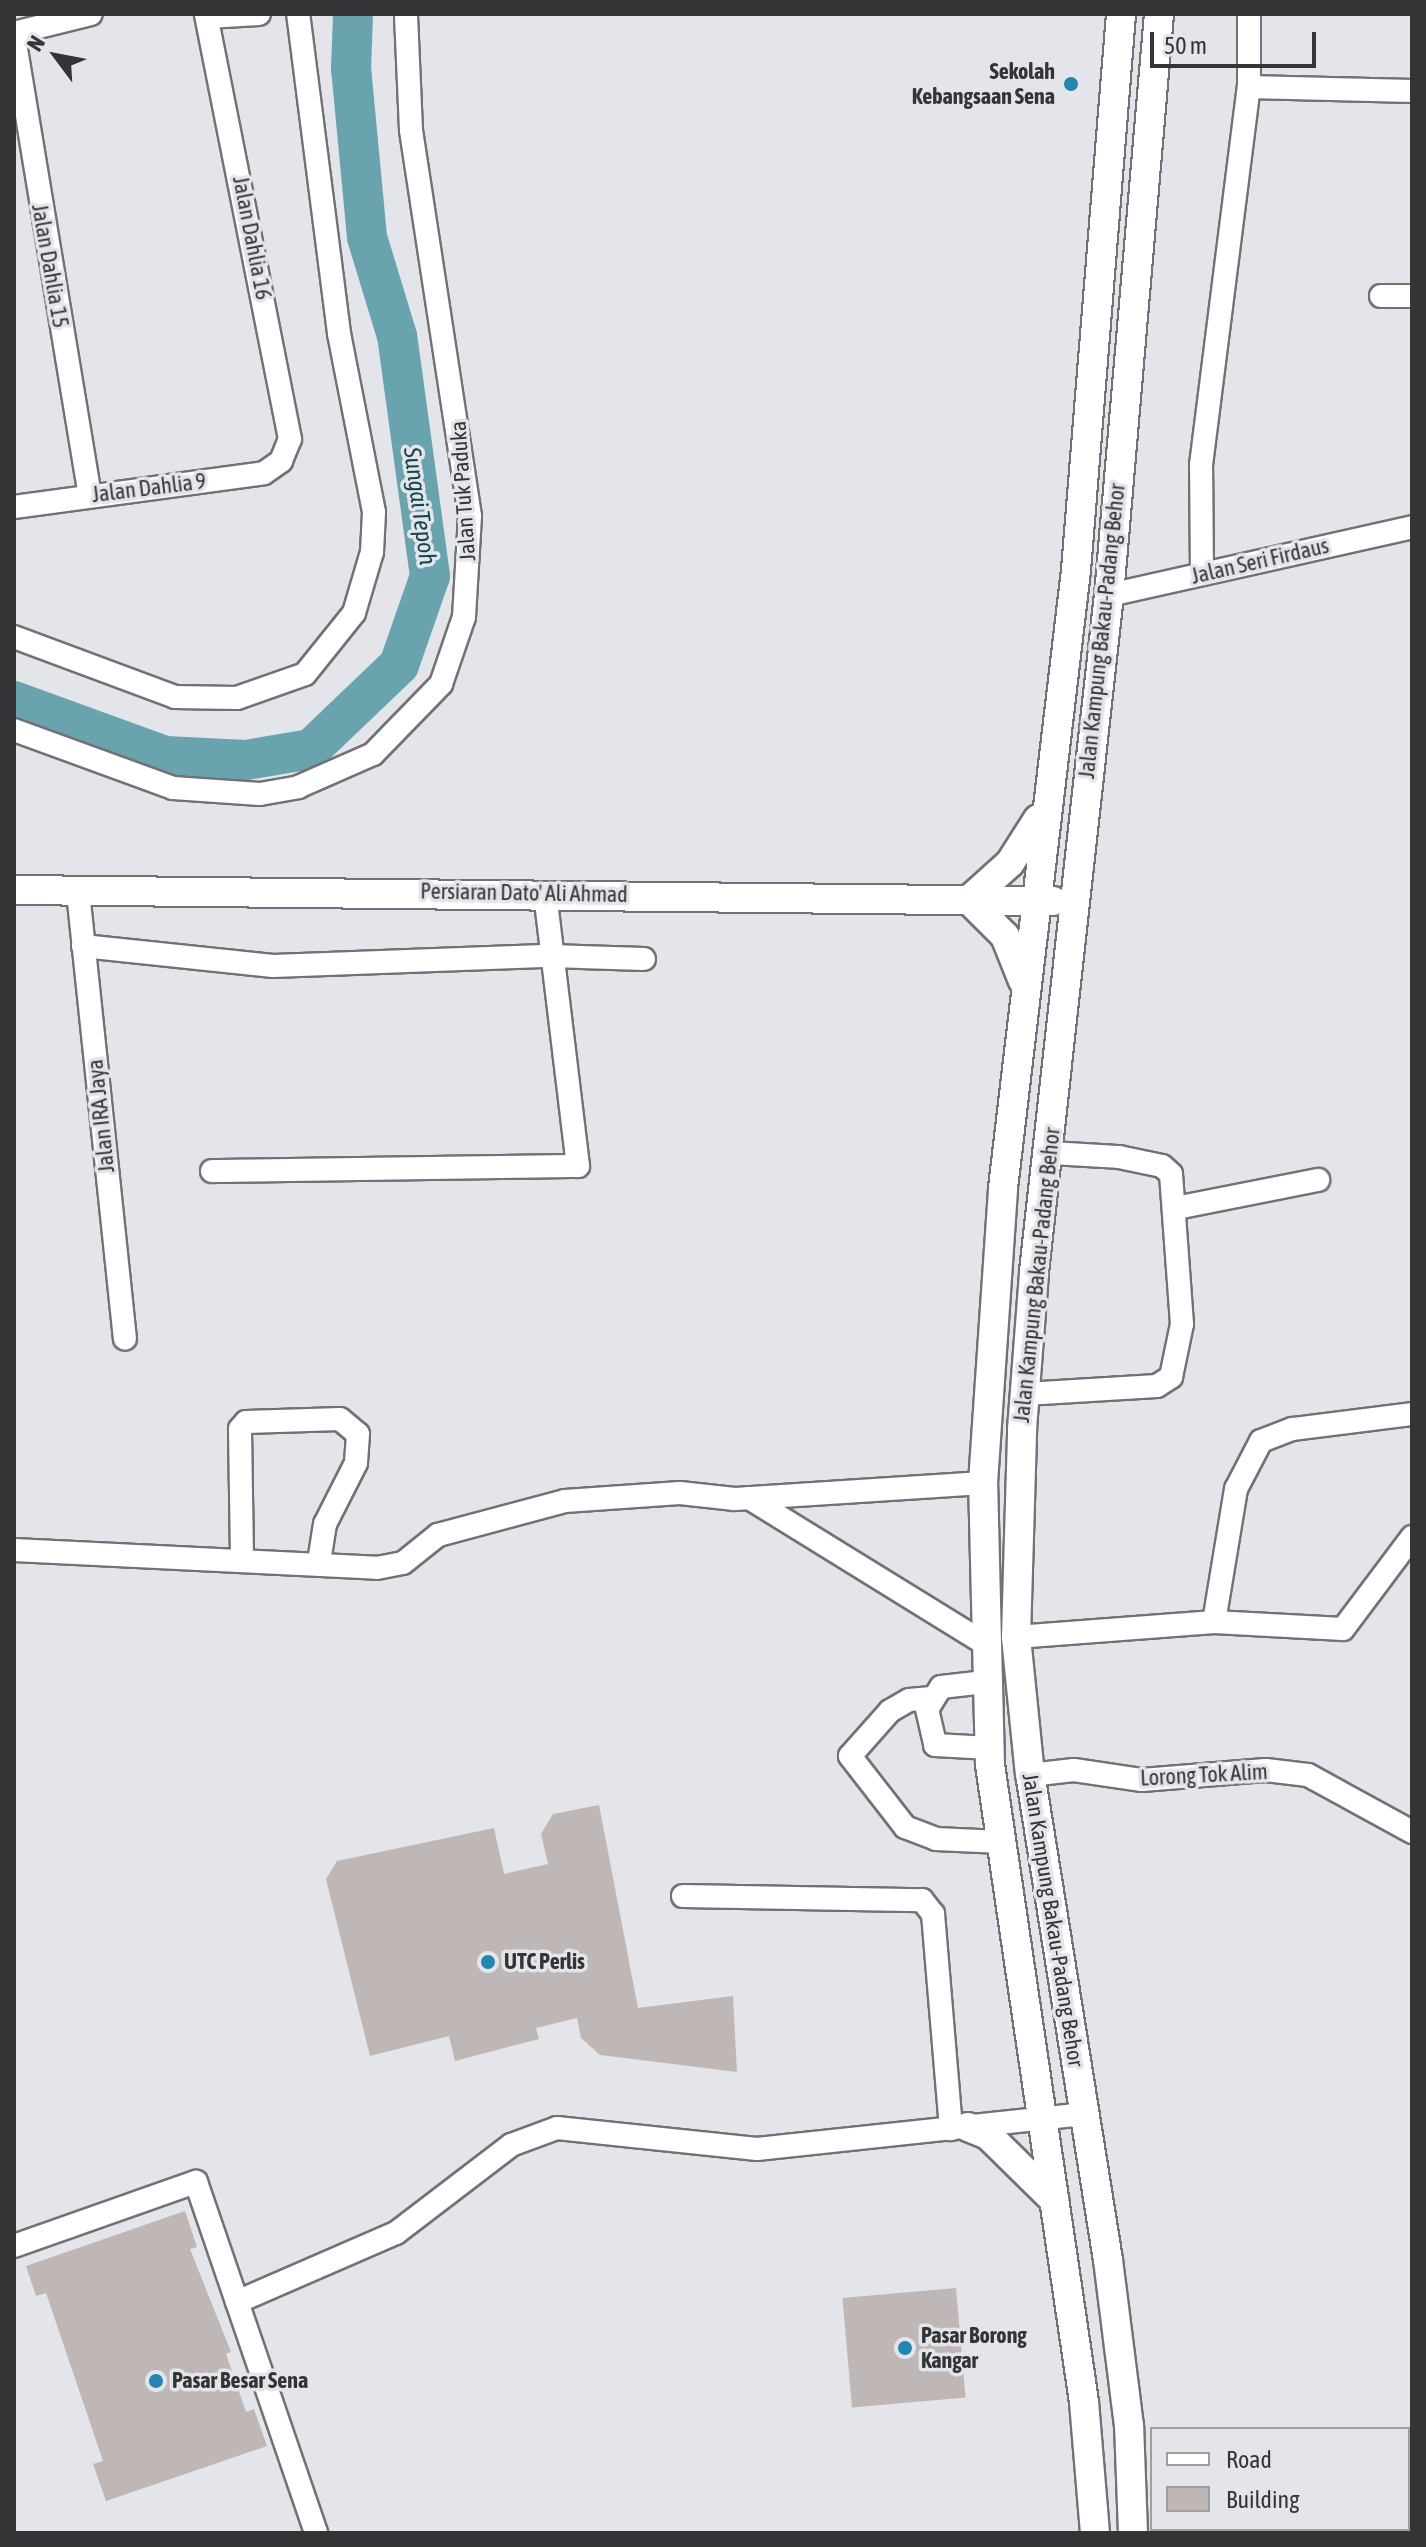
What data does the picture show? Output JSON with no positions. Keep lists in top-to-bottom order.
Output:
{
  "streets": {
    "street": [
      "Jalan Dahlia 16",
      "Jalan Dahlia 15",
      "Jalan Dahlia 9",
      "Jalan Tuk Paduka",
      "Jalan Seri Firdaus",
      "Jalan Kampung Bakau-Padang Behor",
      "Persiaran Dato' Ali Ahmad",
      "Jalan IRA Jaya",
      "Lorong Tok Alim"
    ]
  },
  "crossings": [
    ["Jalan Dahlia 16", "Jalan Dahlia 9"],
    ["Jalan Dahlia 15", "Jalan Dahlia 9"],
    ["Jalan Seri Firdaus", "Jalan Kampung Bakau-Padang Behor"],
    ["Jalan Kampung Bakau-Padang Behor", "Persiaran Dato' Ali Ahmad"],
    ["Jalan Kampung Bakau-Padang Behor", "Lorong Tok Alim"],
    ["Persiaran Dato' Ali Ahmad", "Jalan IRA Jaya"]
  ],
  "water": ["Sungai Tepoh"],
  "places": [
    "Sekolah Kebangsaan Sena",
    "UTC Perlis",
    "Pasar Borong Kangar",
    "Pasar Besar Sena"
  ],
  "legend": ["Road", "Building"],
  "scale_bar": "50 m",
  "north": "top left"
}
